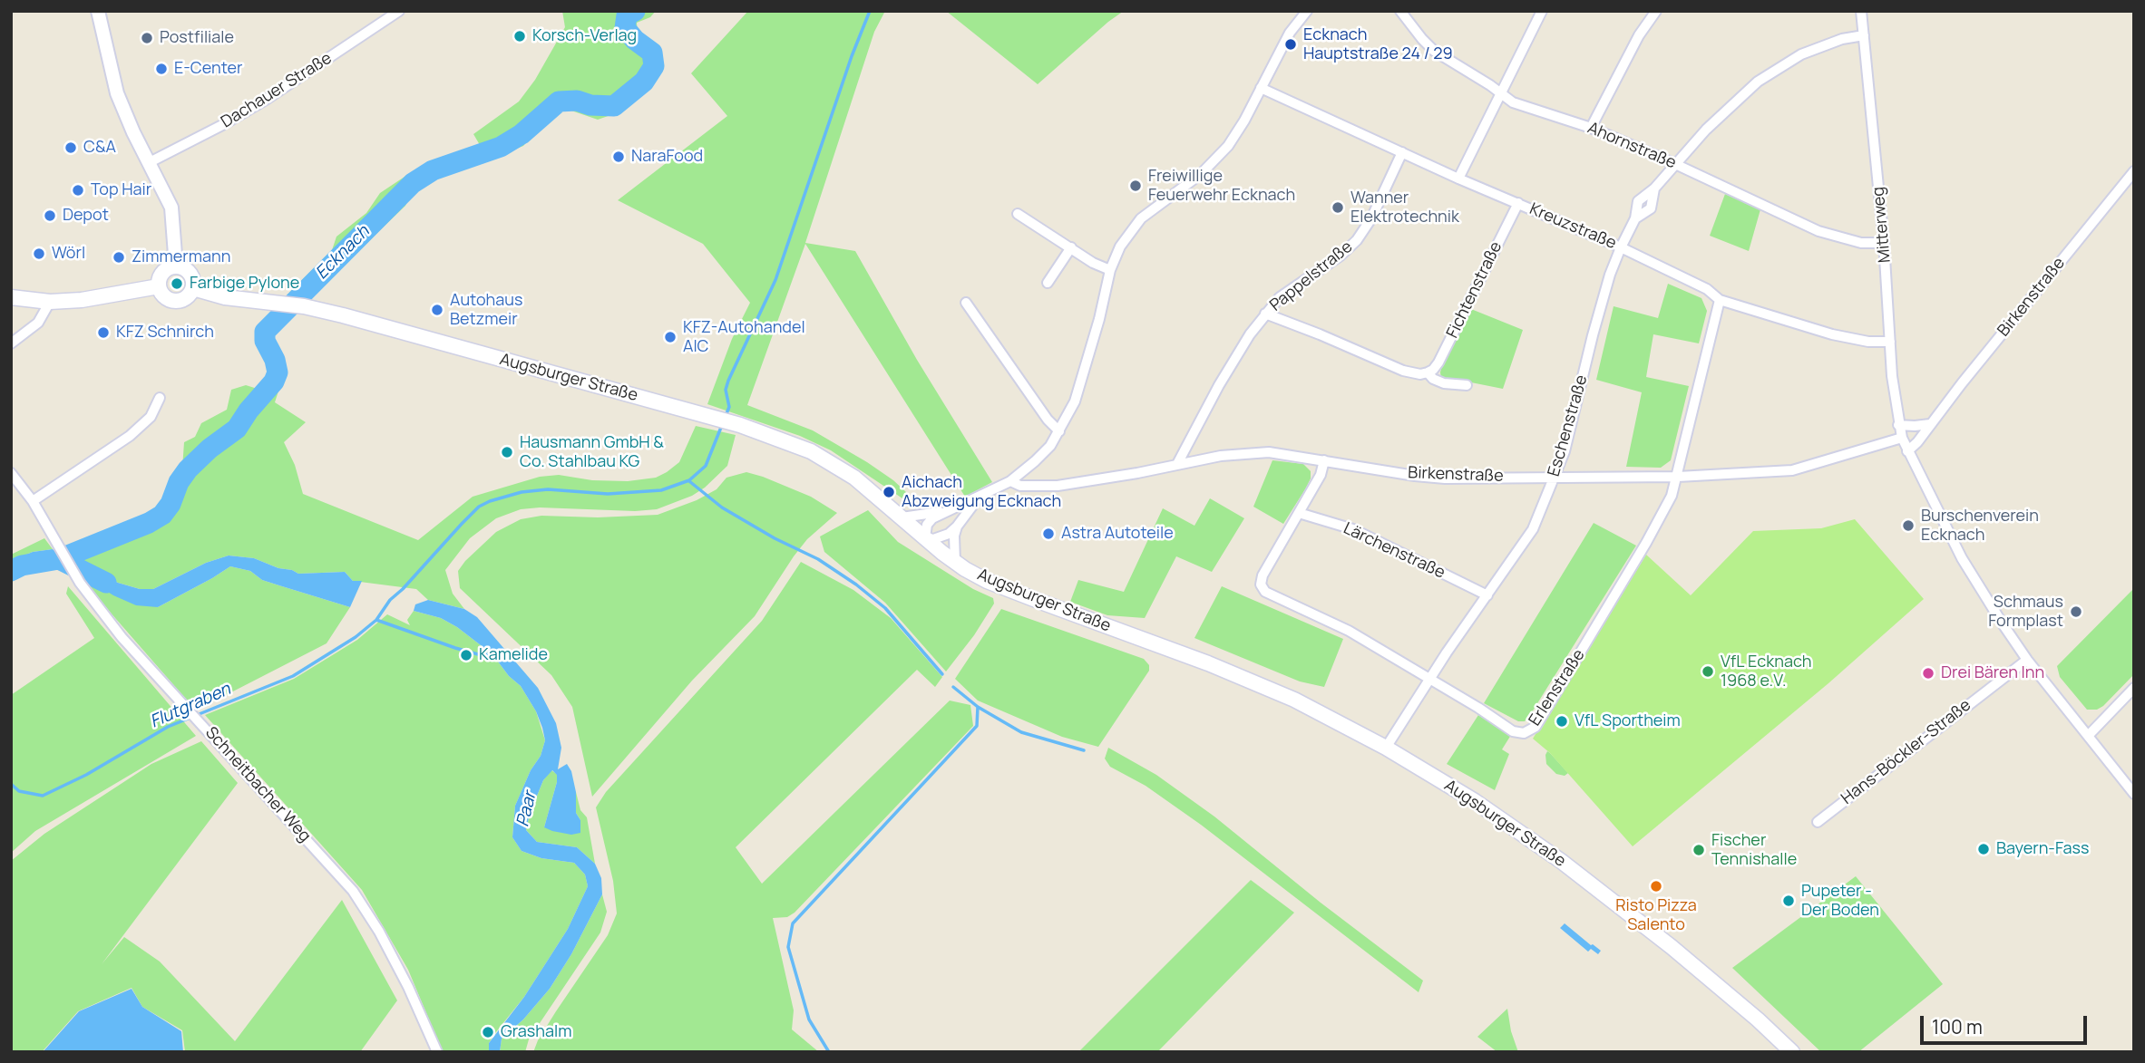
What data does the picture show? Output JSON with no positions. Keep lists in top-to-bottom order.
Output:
{
  "streets": {
    "main road": ["Augsburger Straße"],
    "street": [
      "Dachauer Straße",
      "Ahornstraße",
      "Mitterweg",
      "Kreuzstraße",
      "Pappelstraße",
      "Fichtenstraße",
      "Birkenstraße",
      "Eschenstraße",
      "Lärchenstraße",
      "Erlenstraße",
      "Hans-Böckler-Straße",
      "Schneitbacher Weg"
    ]
  },
  "crossings": [
    ["Ahornstraße", "Mitterweg"],
    ["Ahornstraße", "Eschenstraße"],
    ["Mitterweg", "Kreuzstraße"],
    ["Mitterweg", "Birkenstraße"],
    ["Mitterweg", "Eschenstraße"],
    ["Mitterweg", "Hans-Böckler-Straße"],
    ["Kreuzstraße", "Pappelstraße"],
    ["Kreuzstraße", "Fichtenstraße"],
    ["Kreuzstraße", "Eschenstraße"],
    ["Kreuzstraße", "Erlenstraße"],
    ["Pappelstraße", "Birkenstraße"],
    ["Birkenstraße", "Eschenstraße"],
    ["Birkenstraße", "Erlenstraße"],
    ["Augsburger Straße", "Eschenstraße"],
    ["Eschenstraße", "Lärchenstraße"],
    ["Eschenstraße", "Erlenstraße"],
    ["Lärchenstraße", "Erlenstraße"]
  ],
  "water": ["Ecknach", "Flutgraben", "Paar"],
  "places": [
    "Korsch-Verlag",
    "Postfiliale",
    "Ecknach Hauptstraße 24 / 29",
    "E-Center",
    "C&A",
    "NaraFood",
    "Freiwillige Feuerwehr Ecknach",
    "Top Hair",
    "Wanner Elektrotechnik",
    "Depot",
    "Wörl",
    "Zimmermann",
    "Farbige Pylone",
    "Autohaus Betzmeir",
    "KFZ Schnirch",
    "KFZ-Autohandel AIC",
    "Hausmann GmbH & Co. Stahlbau KG",
    "Aichach Abzweigung Ecknach",
    "Burschenverein Ecknach",
    "Astra Autoteile",
    "Schmaus Formplast",
    "Kamelide",
    "VfL Ecknach 1968 e.V.",
    "Drei Bären Inn",
    "VfL Sportheim",
    "Bayern-Fass",
    "Fischer Tennishalle",
    "Risto Pizza Salento",
    "Pupeter - Der Boden",
    "Grashalm"
  ],
  "scale_bar": "100 m"
}
